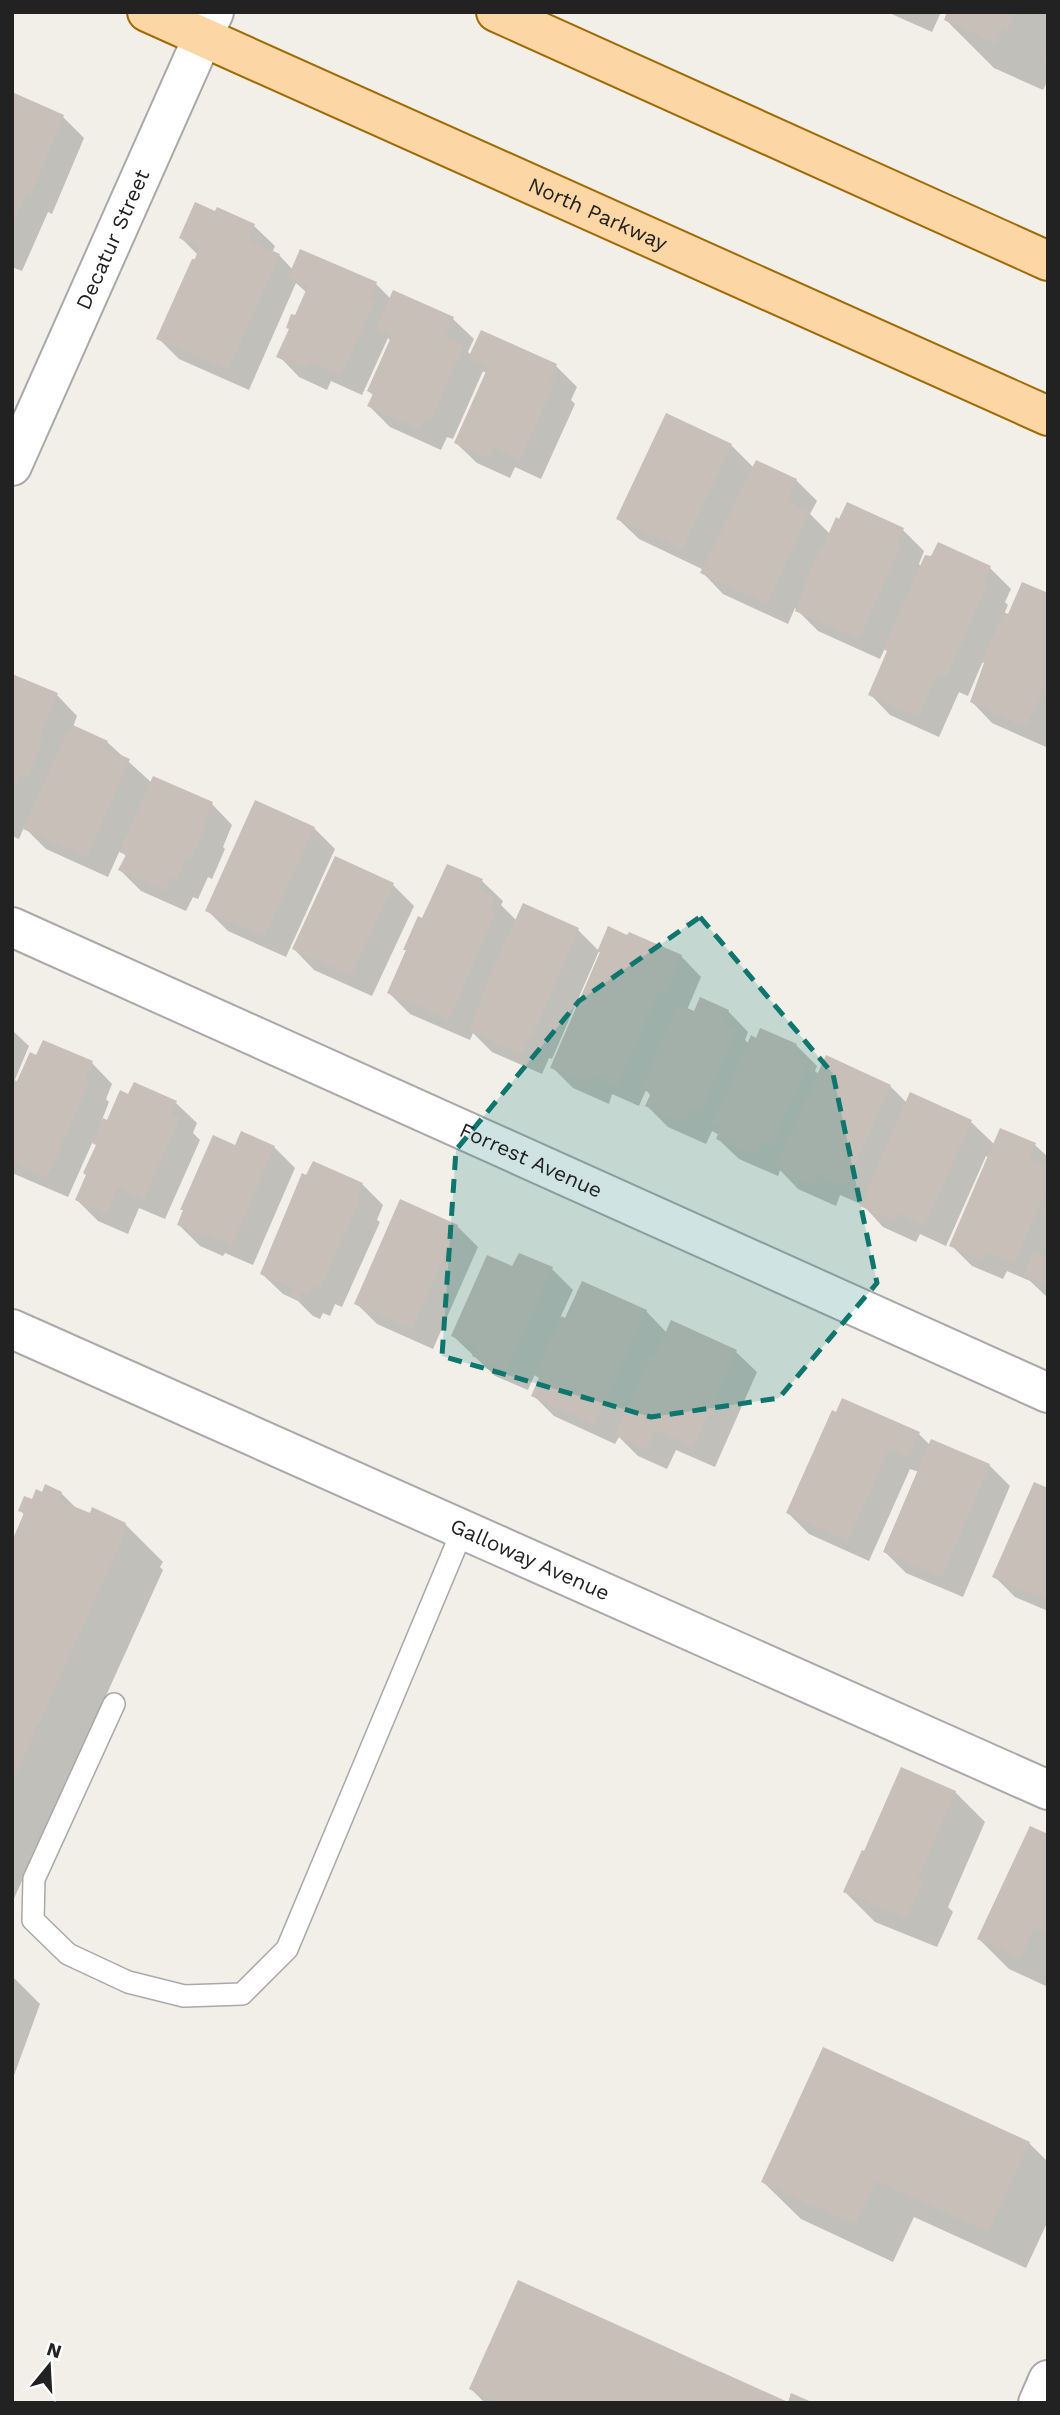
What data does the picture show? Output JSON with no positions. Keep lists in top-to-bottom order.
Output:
{
  "streets": {
    "main road": ["North Parkway"],
    "street": ["Decatur Street", "Forrest Avenue", "Galloway Avenue"]
  },
  "crossings": [
    ["North Parkway", "Decatur Street"]
  ],
  "north": "top"
}
